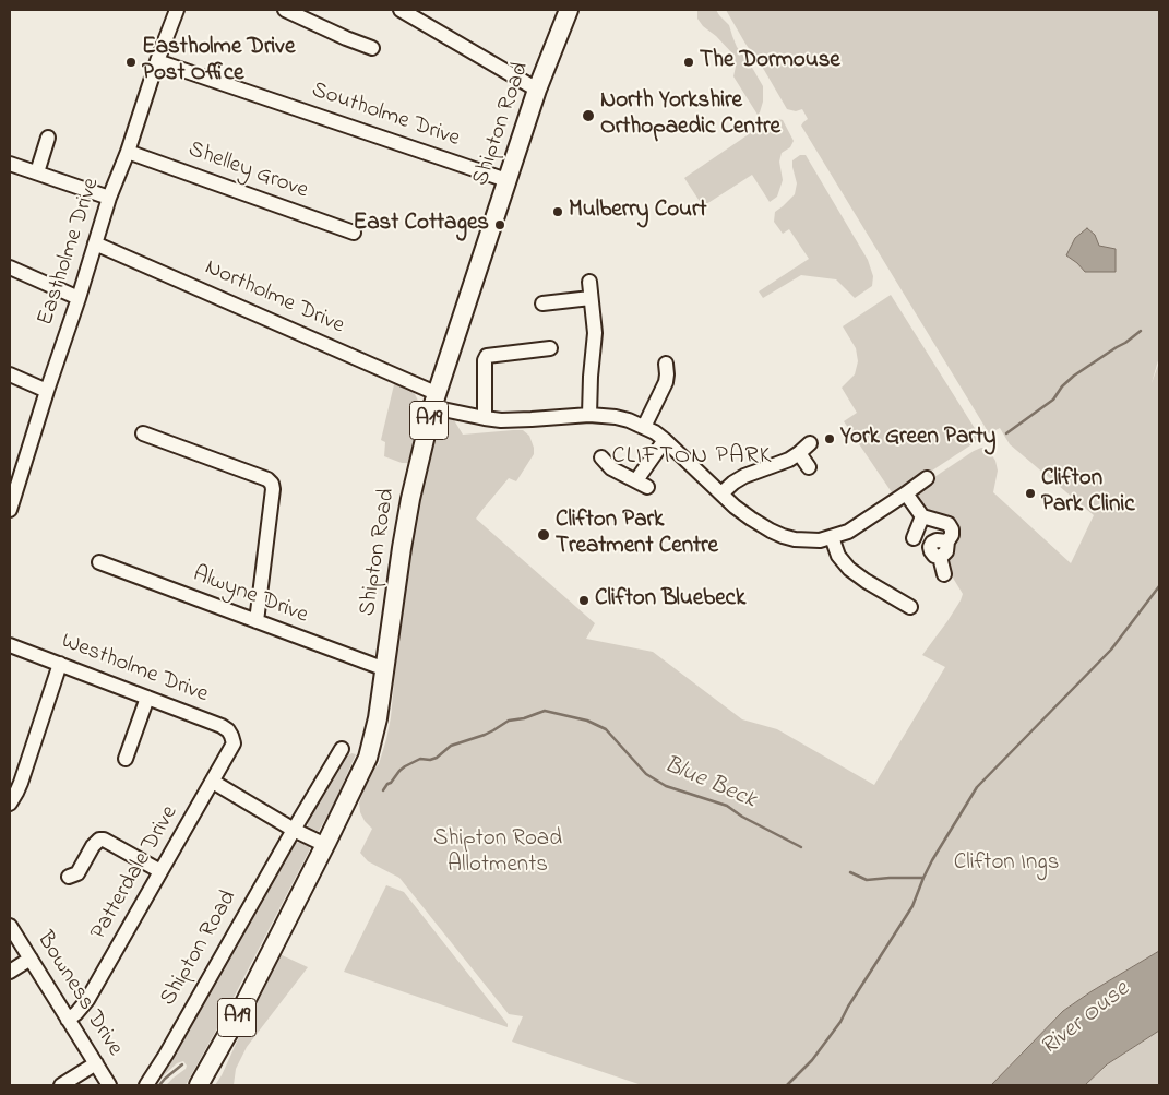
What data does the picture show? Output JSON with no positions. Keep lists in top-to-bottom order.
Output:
{
  "streets": {
    "main road": ["Shipton Road", "A19"],
    "street": [
      "Southolme Drive",
      "Shelley Grove",
      "Eastholme Drive",
      "Northolme Drive",
      "Alwyne Drive",
      "Westholme Drive",
      "Patterdale Drive",
      "Bowness Drive"
    ]
  },
  "crossings": [
    ["Southolme Drive", "Shipton Road"],
    ["Southolme Drive", "Eastholme Drive"],
    ["Shipton Road", "Northolme Drive"],
    ["Shipton Road", "Alwyne Drive"],
    ["Shelley Grove", "Eastholme Drive"],
    ["Eastholme Drive", "Northolme Drive"],
    ["Westholme Drive", "Patterdale Drive"],
    ["Patterdale Drive", "Bowness Drive"]
  ],
  "districts": ["CLIFTON PARK"],
  "water": ["Blue Beck", "River Ouse"],
  "parks": ["Shipton Road Allotments", "Clifton Ings"],
  "places": [
    "Eastholme Drive Post Office",
    "The Dormouse",
    "North Yorkshire Orthopaedic Centre",
    "Mulberry Court",
    "East Cottages",
    "York Green Party",
    "Clifton Park Clinic",
    "Clifton Park Treatment Centre",
    "Clifton Bluebeck"
  ]
}
